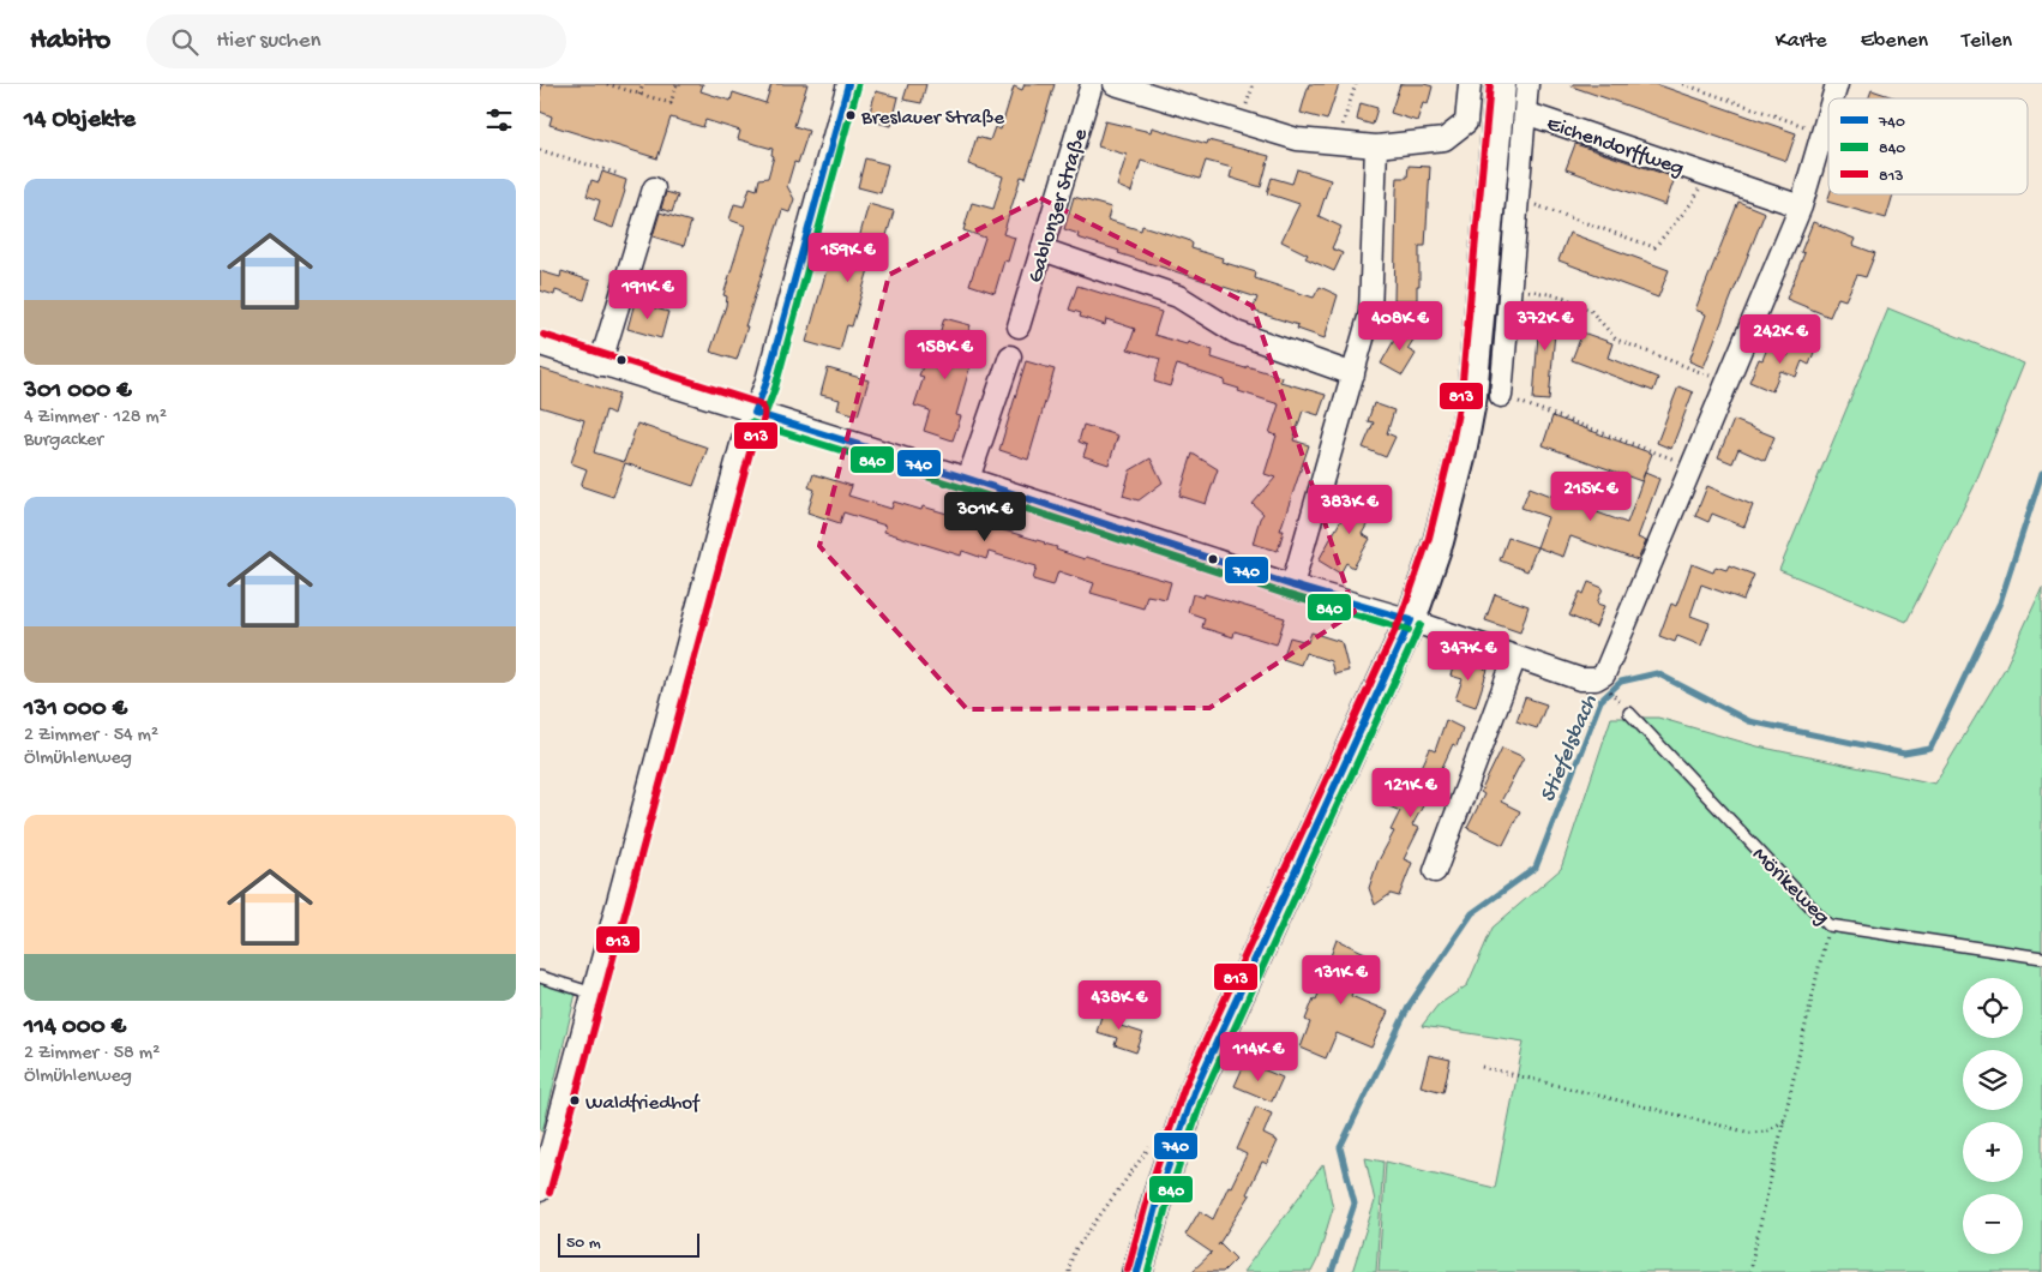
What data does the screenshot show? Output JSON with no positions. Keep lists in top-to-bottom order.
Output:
{
  "streets": {
    "street": ["Eichendorffweg", "Gablonzer Straße"],
    "lane": ["Mörikeweg"]
  },
  "water": ["Stiefelsbach"],
  "places": ["Breslauer Straße", "Waldfriedhof"],
  "lines": ["transit line 740", "transit line 813", "transit line 840"],
  "legend": ["740", "840", "813"],
  "scale_bar": "50 m",
  "page": {
    "header": "Habito",
    "search": "Hier suchen",
    "nav": ["Karte", "Ebenen", "Teilen"],
    "heading": "14 Objekte",
    "list": [
      {
        "name": "301 000 €",
        "note": "4 Zimmer · 128 m² · Burgacker"
      },
      {
        "name": "131 000 €",
        "note": "2 Zimmer · 54 m² · Ölmühlenweg"
      },
      {
        "name": "114 000 €",
        "note": "2 Zimmer · 58 m² · Ölmühlenweg"
      }
    ],
    "price": [
      "159K €",
      "191K €",
      "408K €",
      "372K €",
      "242K €",
      "158K €",
      "215K €",
      "383K €",
      "301K €",
      "347K €",
      "121K €",
      "131K €",
      "438K €",
      "114K €"
    ],
    "map_buttons": ["+", "−"],
    "scale": "50 m"
  }
}
